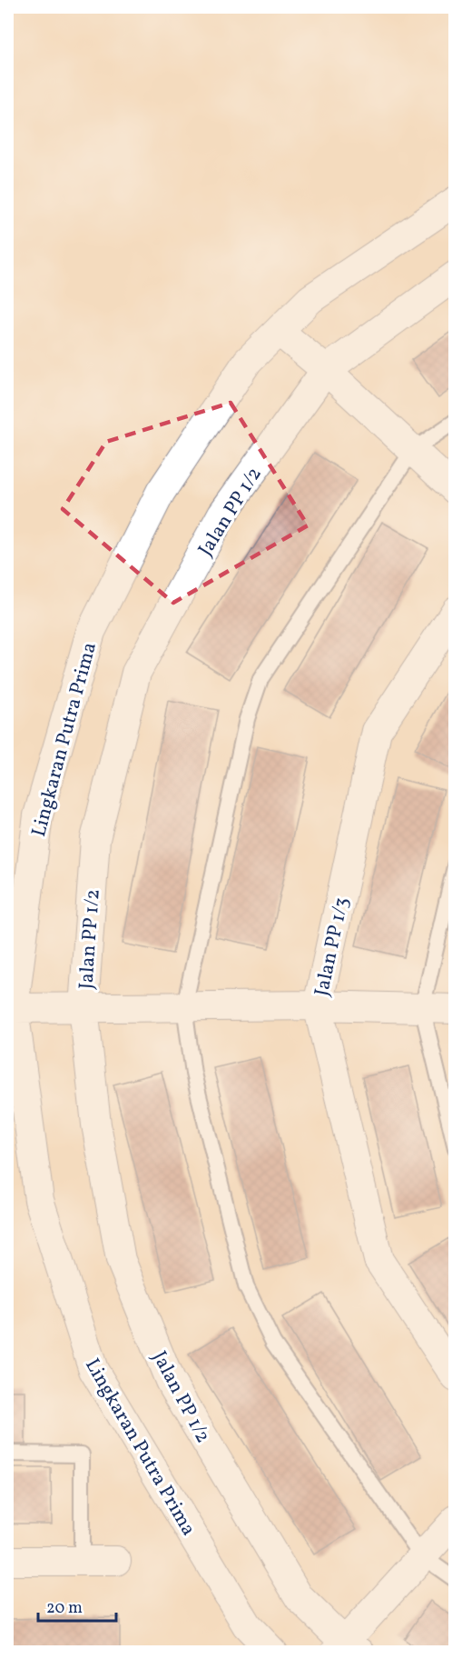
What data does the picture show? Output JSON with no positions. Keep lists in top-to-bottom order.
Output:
{
  "streets": {
    "street": ["Jalan PP 1/2", "Lingkaran Putra Prima", "Jalan PP 1/3"]
  },
  "scale_bar": "20 m"
}
